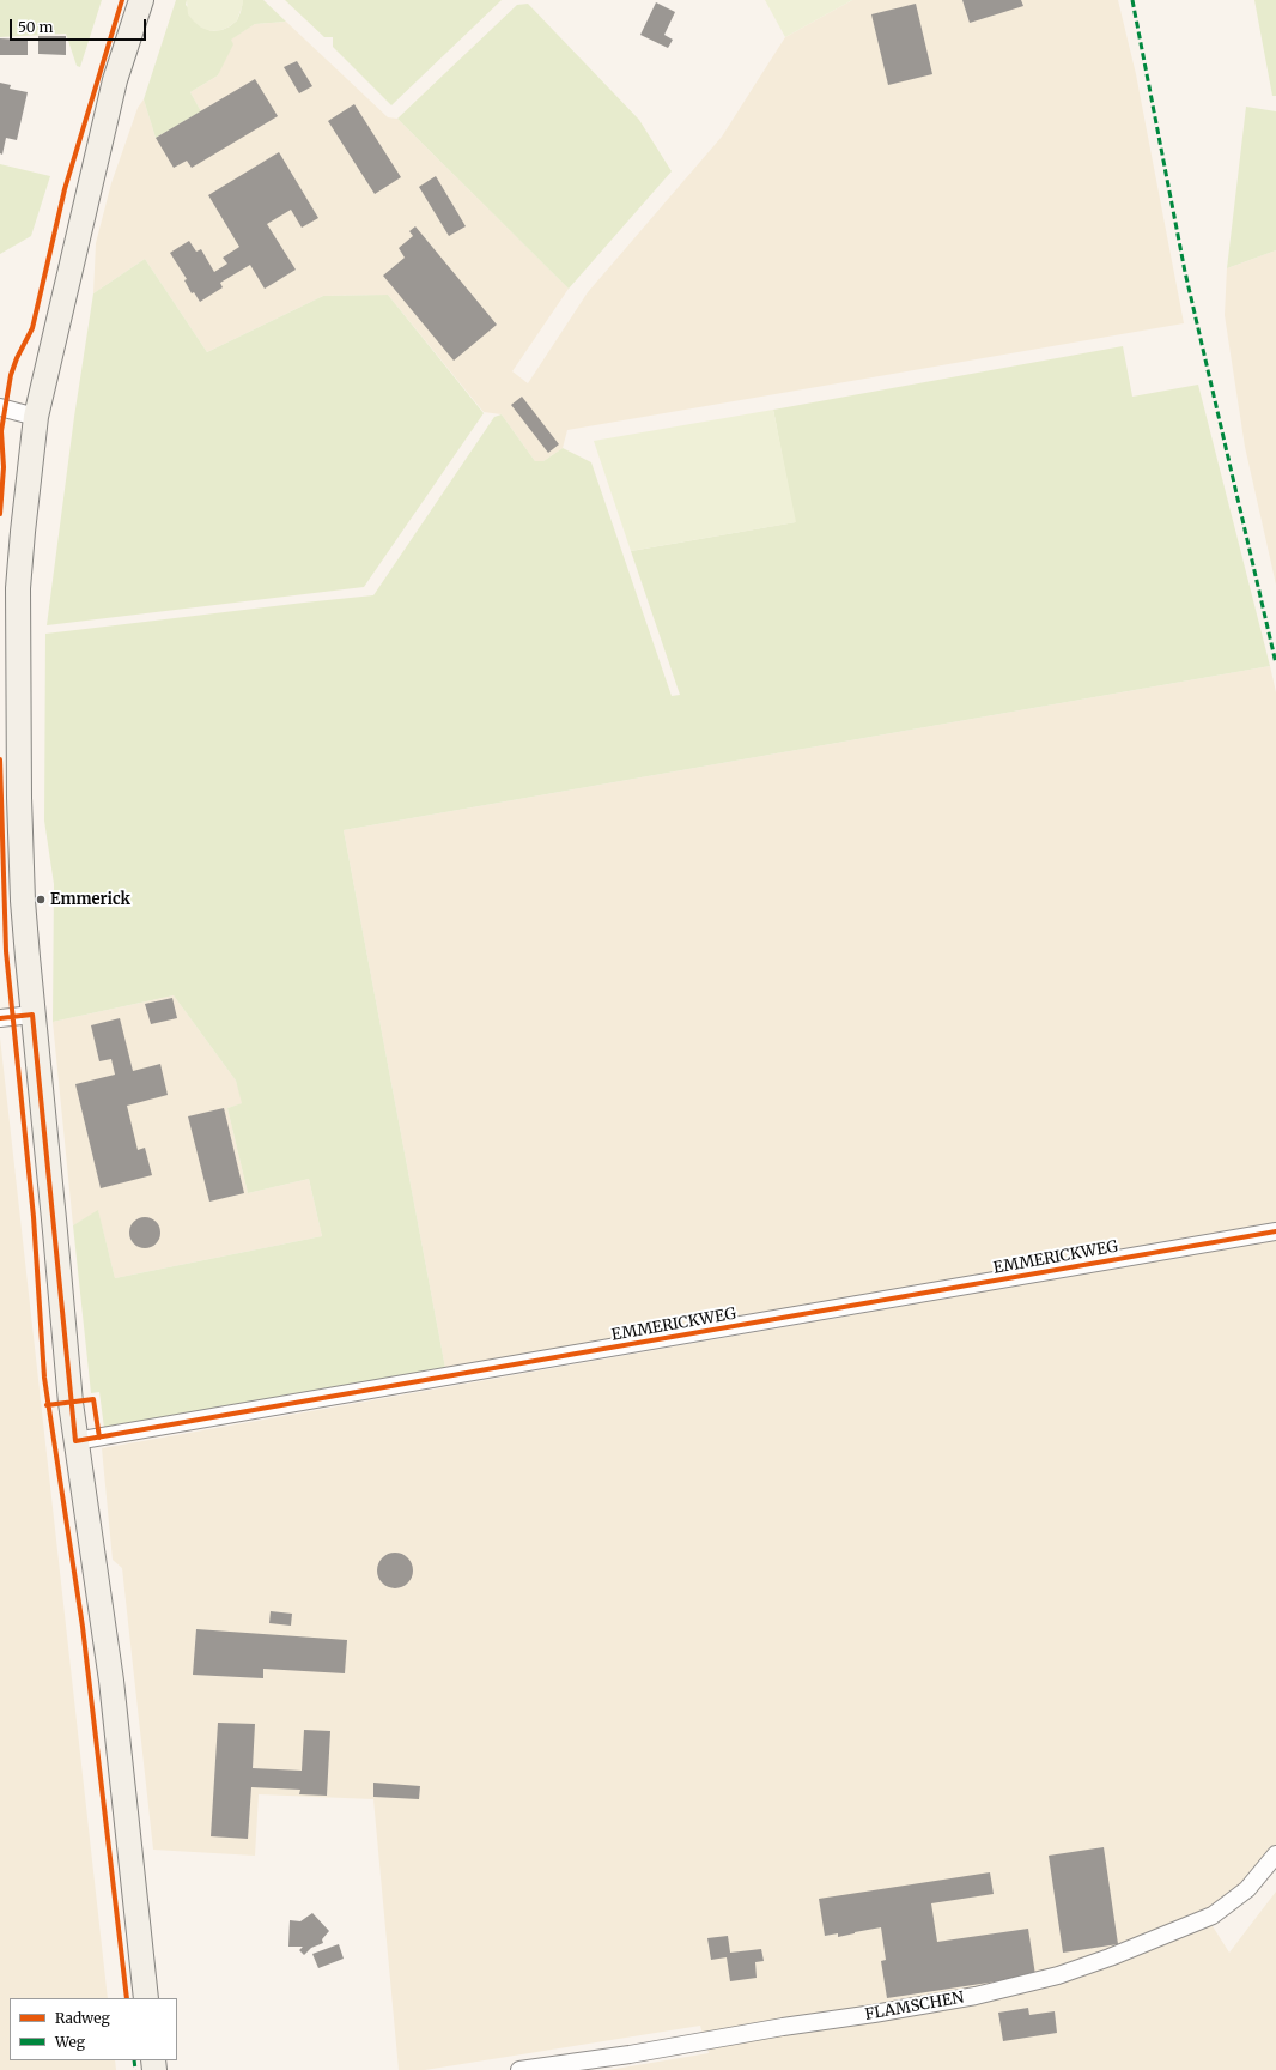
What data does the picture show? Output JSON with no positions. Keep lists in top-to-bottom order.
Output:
{
  "streets": {
    "street": ["EMMERICKWEG", "FLAMSCHEN"]
  },
  "places": ["Emmerick"],
  "legend": ["Radweg", "Weg"],
  "scale_bar": "50 m"
}
